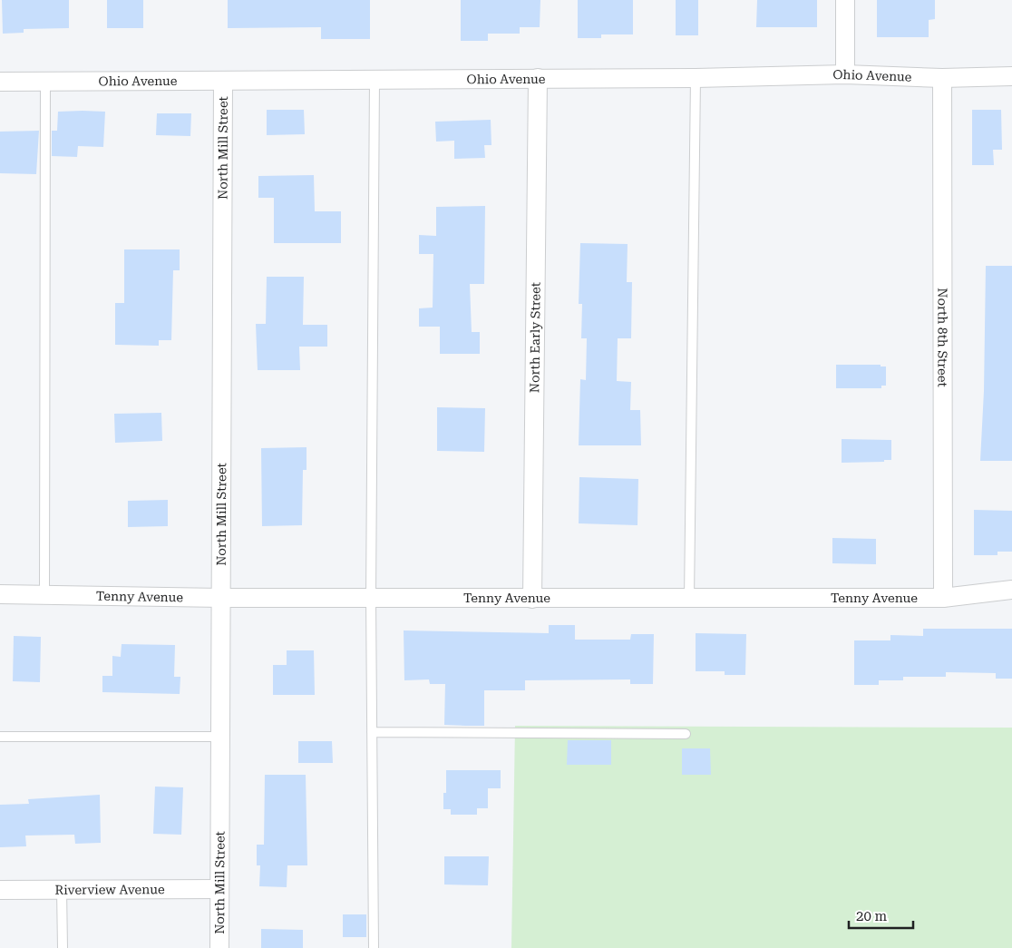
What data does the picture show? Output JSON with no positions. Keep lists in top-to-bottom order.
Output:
{
  "streets": {
    "street": [
      "Ohio Avenue",
      "North Mill Street",
      "North Early Street",
      "North 8th Street",
      "Tenny Avenue",
      "Riverview Avenue"
    ]
  },
  "crossings": [
    ["Ohio Avenue", "North Mill Street"],
    ["Ohio Avenue", "North Early Street"],
    ["Ohio Avenue", "North 8th Street"],
    ["North Mill Street", "Tenny Avenue"],
    ["North Mill Street", "Riverview Avenue"],
    ["North Early Street", "Tenny Avenue"],
    ["North 8th Street", "Tenny Avenue"]
  ],
  "scale_bar": "20 m"
}
